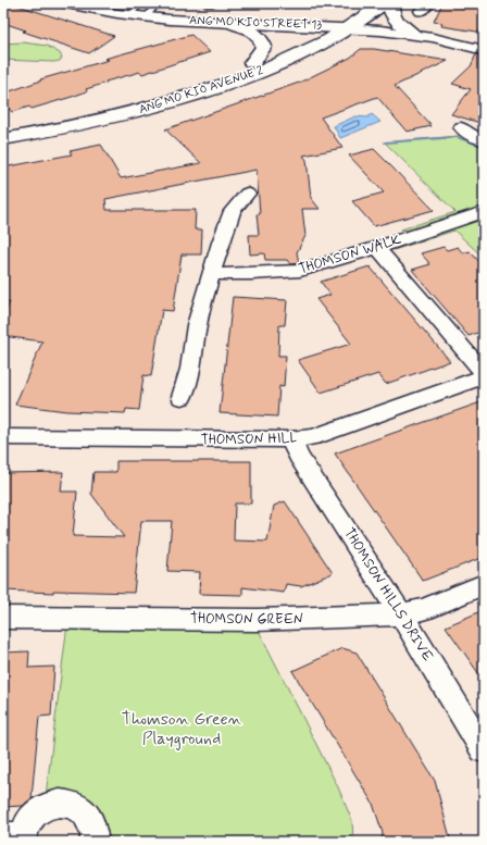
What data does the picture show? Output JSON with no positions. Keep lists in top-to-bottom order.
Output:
{
  "streets": {
    "main road": ["ANG MO KIO AVENUE 2"],
    "street": [
      "ANG MO KIO STREET 13",
      "THOMSON WALK",
      "THOMSON HILL",
      "THOMSON HILLS DRIVE",
      "THOMSON GREEN"
    ]
  },
  "crossings": [
    ["ANG MO KIO STREET 13", "ANG MO KIO AVENUE 2"],
    ["THOMSON HILL", "THOMSON HILLS DRIVE"],
    ["THOMSON HILLS DRIVE", "THOMSON GREEN"]
  ],
  "parks": ["Thomson Green Playground"]
}
